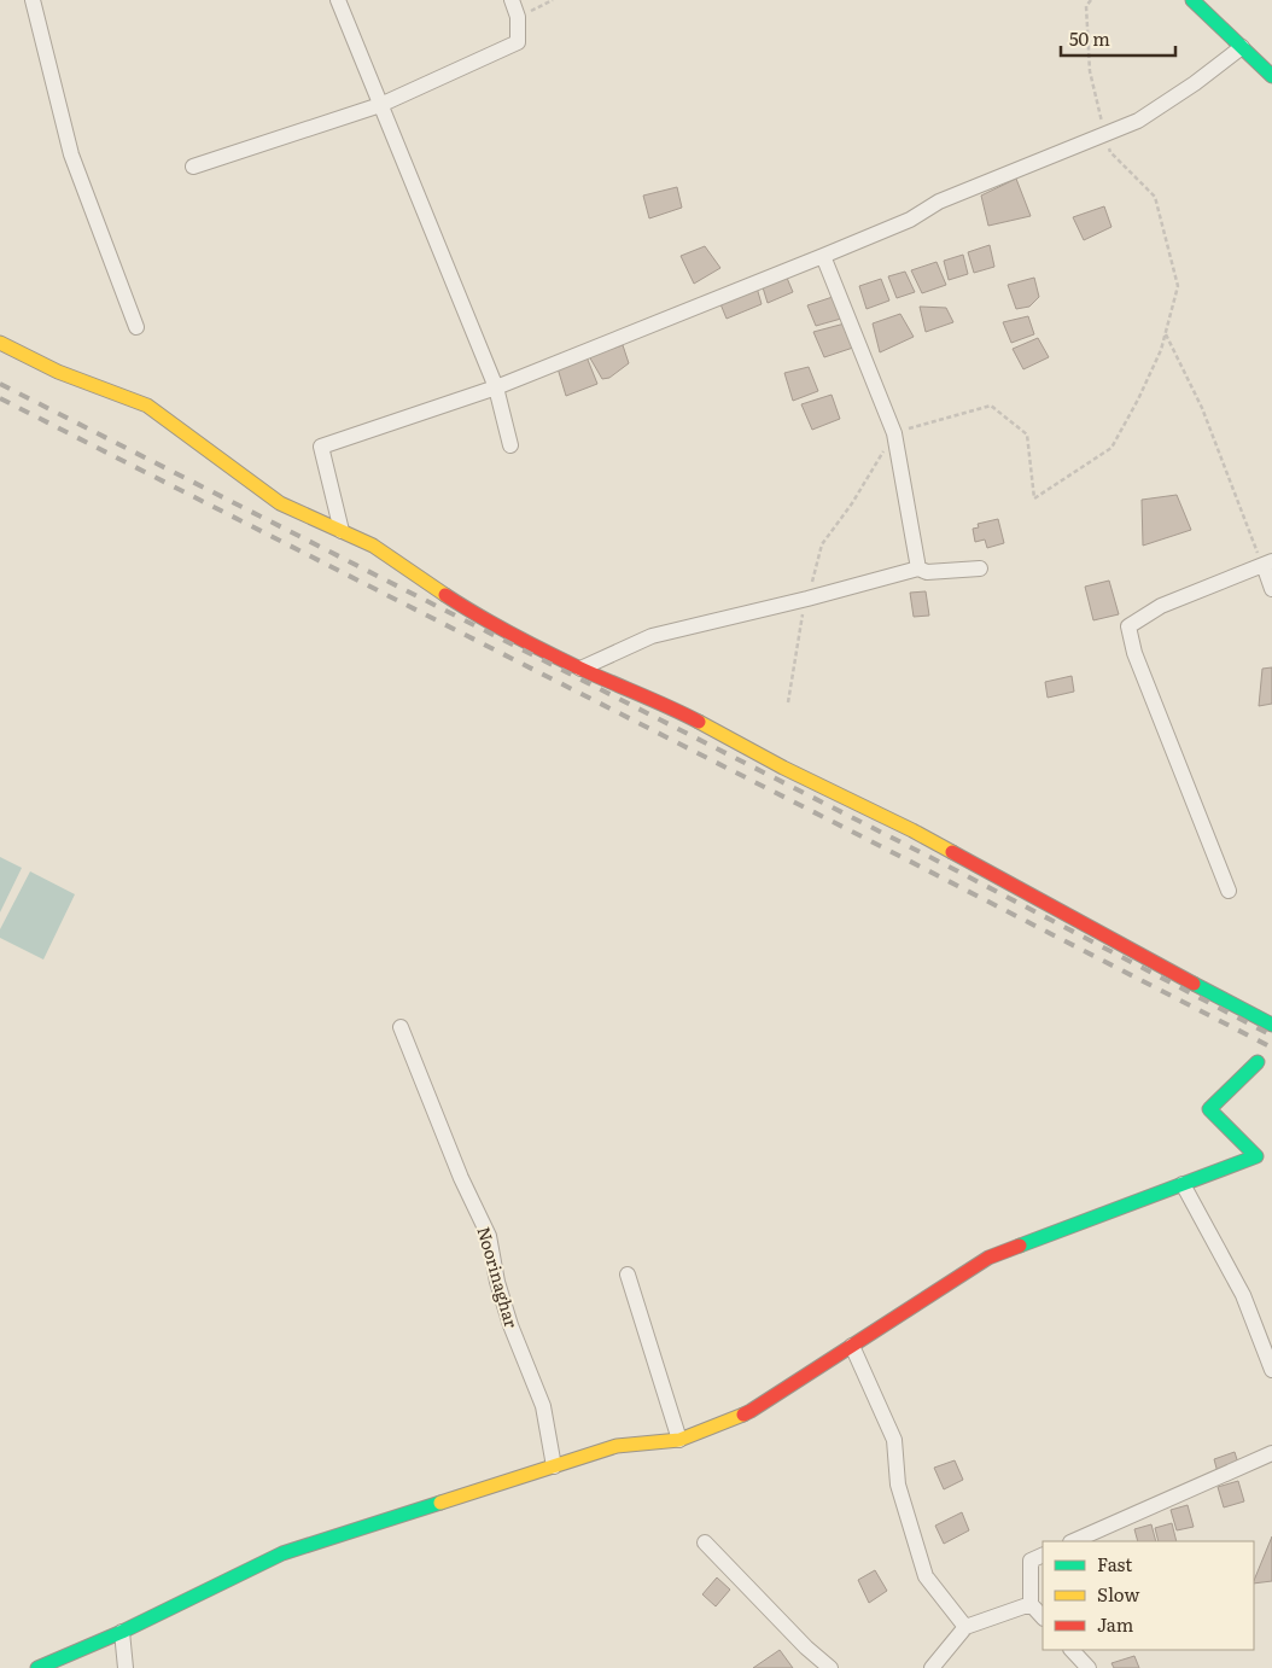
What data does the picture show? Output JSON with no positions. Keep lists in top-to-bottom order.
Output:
{
  "streets": {
    "street": ["Noorinaghar"]
  },
  "legend": ["Fast", "Slow", "Jam"],
  "scale_bar": "50 m"
}
